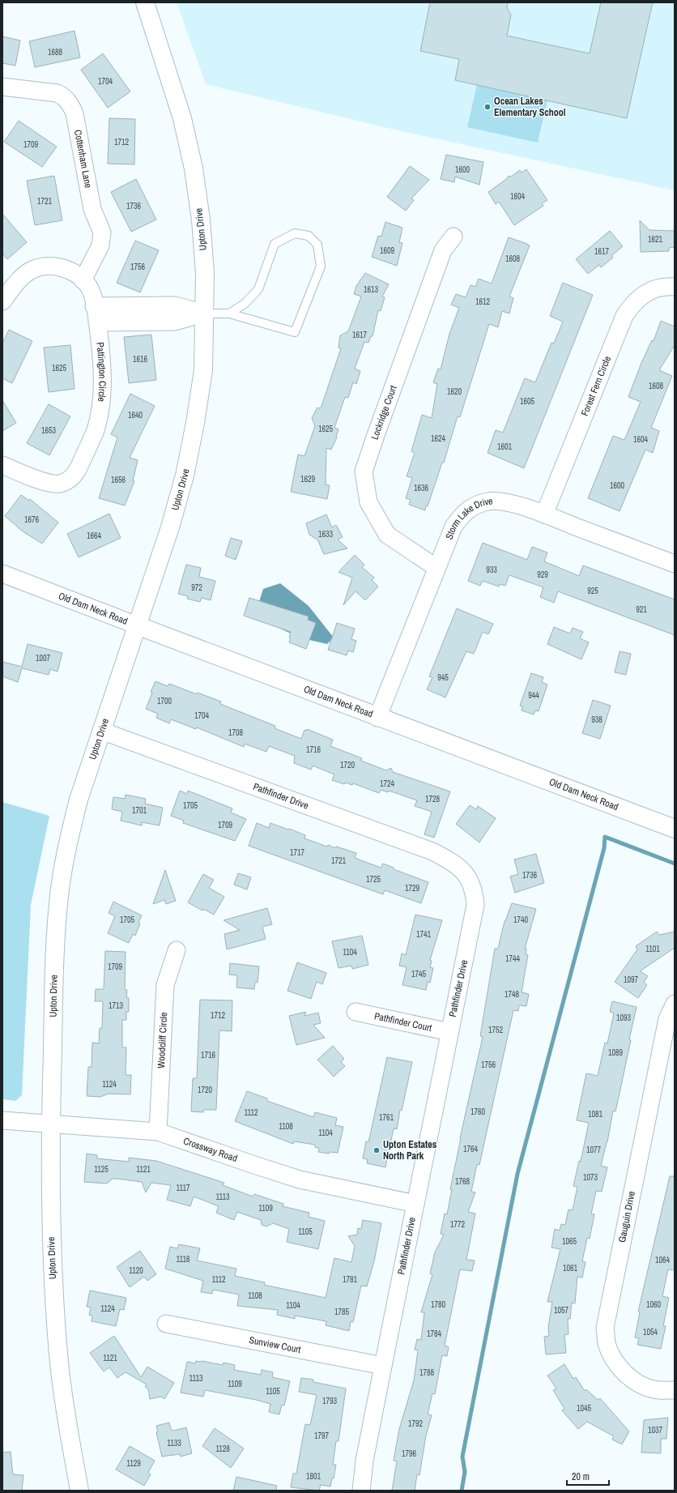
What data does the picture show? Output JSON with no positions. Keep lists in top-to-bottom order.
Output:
{
  "streets": {
    "main road": ["Upton Drive", "Old Dam Neck Road"],
    "street": [
      "Cottenham Lane",
      "Pattington Circle",
      "Forest Fern Circle",
      "Lockridge Court",
      "Storm Lake Drive",
      "Pathfinder Drive",
      "Pathfinder Court",
      "Woodcliff Circle",
      "Crossway Road",
      "Gauguin Drive",
      "Sunview Court"
    ]
  },
  "crossings": [
    ["Cottenham Lane", "Pattington Circle"],
    ["Upton Drive", "Old Dam Neck Road"],
    ["Upton Drive", "Pathfinder Drive"],
    ["Upton Drive", "Crossway Road"],
    ["Forest Fern Circle", "Storm Lake Drive"],
    ["Lockridge Court", "Storm Lake Drive"],
    ["Storm Lake Drive", "Old Dam Neck Road"],
    ["Pathfinder Drive", "Pathfinder Court"],
    ["Pathfinder Drive", "Crossway Road"],
    ["Pathfinder Drive", "Sunview Court"],
    ["Woodcliff Circle", "Crossway Road"]
  ],
  "places": ["Ocean Lakes Elementary School", "Upton Estates North Park"],
  "house_numbers": [
    "1688",
    "1704",
    "1712",
    "1709",
    "1600",
    "1604",
    "1721",
    "1736",
    "1621",
    "1609",
    "1617",
    "1608",
    "1756",
    "1613",
    "1612",
    "1617",
    "1616",
    "1625",
    "1608",
    "1620",
    "1605",
    "1640",
    "1625",
    "1653",
    "1624",
    "1604",
    "1601",
    "1629",
    "1656",
    "1600",
    "1636",
    "1676",
    "1633",
    "1664",
    "933",
    "929",
    "972",
    "925",
    "921",
    "1007",
    "945",
    "944",
    "1700",
    "1704",
    "938",
    "1708",
    "1716",
    "1720",
    "1724",
    "1728",
    "1705",
    "1701",
    "1709",
    "1717",
    "1721",
    "1736",
    "1725",
    "1729",
    "1705",
    "1740",
    "1741",
    "1101",
    "1104",
    "1744",
    "1709",
    "1745",
    "1097",
    "1748",
    "1713",
    "1712",
    "1093",
    "1752",
    "1089",
    "1716",
    "1756",
    "1124",
    "1720",
    "1760",
    "1112",
    "1081",
    "1761",
    "1108",
    "1104",
    "1764",
    "1077",
    "1125",
    "1121",
    "1073",
    "1768",
    "1117",
    "1113",
    "1109",
    "1772",
    "1105",
    "1065",
    "1116",
    "1064",
    "1061",
    "1120",
    "1112",
    "1781",
    "1108",
    "1780",
    "1060",
    "1104",
    "1124",
    "1057",
    "1785",
    "1054",
    "1784",
    "1121",
    "1788",
    "1113",
    "1109",
    "1105",
    "1793",
    "1045",
    "1792",
    "1037",
    "1797",
    "1133",
    "1128",
    "1796",
    "1129",
    "1801"
  ],
  "scale_bar": "20 m"
}
